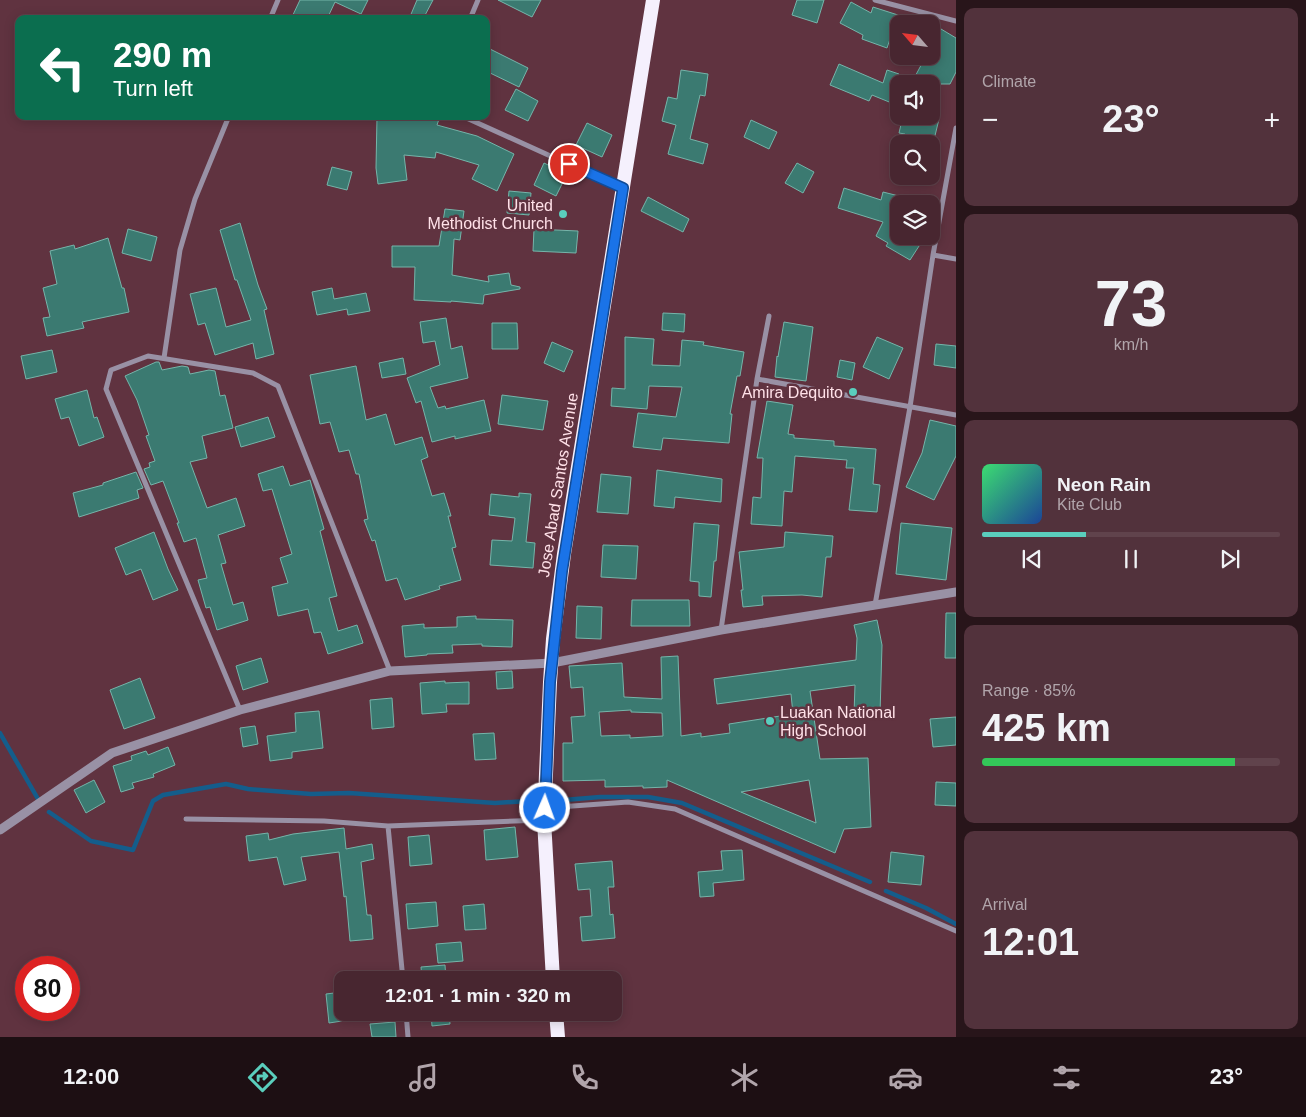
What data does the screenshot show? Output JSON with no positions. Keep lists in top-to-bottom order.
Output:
{
  "streets": {
    "highway": ["Jose Abad Santos Avenue"]
  },
  "places": ["United Methodist Church", "Amira Dequito", "Luakan National High School"],
  "north": "top left",
  "page": {
    "tile": [
      "Climate",
      ["73", "km/h"],
      ["Range · 85%", "425 km"],
      ["Arrival", "12:01"]
    ],
    "turn": ["290 m", "Turn left"],
    "heat": ["−", "23°", "+"],
    "song": ["Neon Rain", "Kite Club"],
    "limit": "80",
    "trip": "12:01 · 1 min · 320 m",
    "tabs": ["12:00", "23°"]
  }
}
